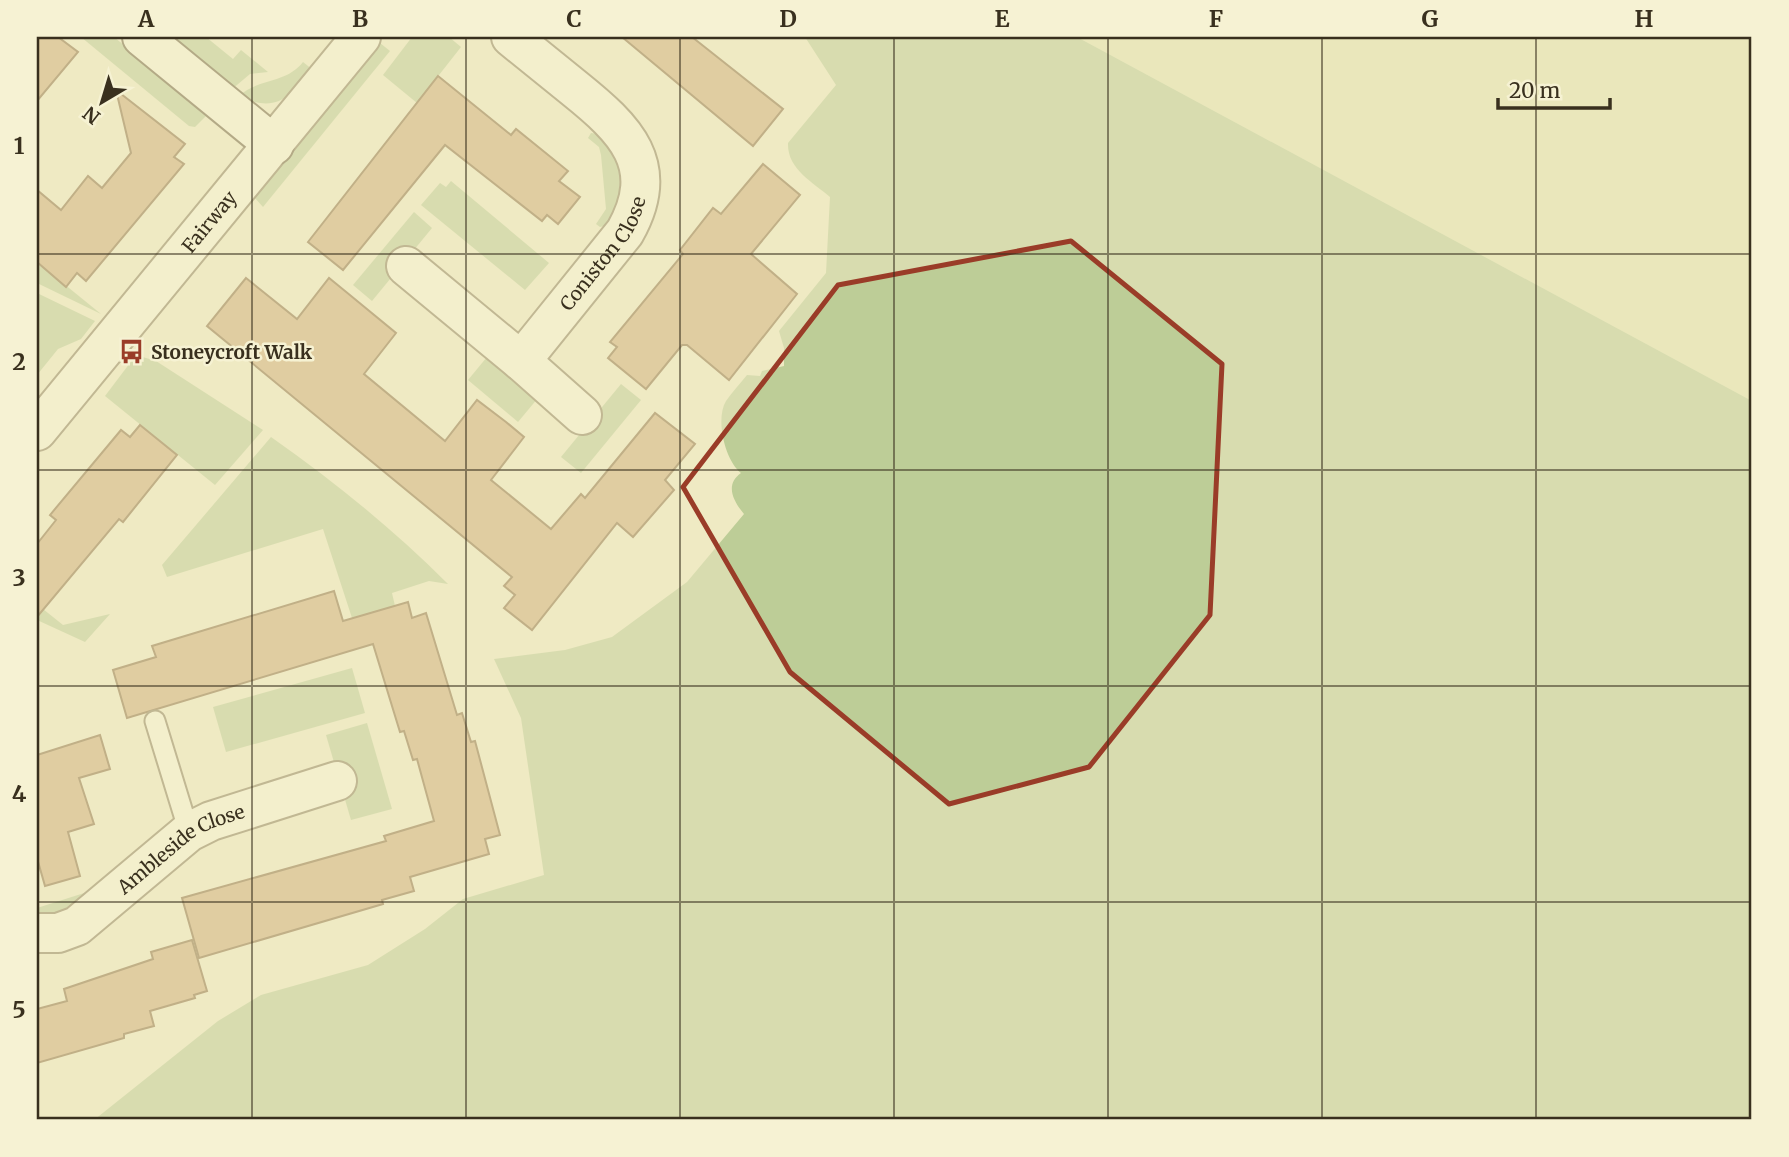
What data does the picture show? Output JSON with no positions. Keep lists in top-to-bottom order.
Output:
{
  "streets": {
    "street": ["Fairway", "Coniston Close", "Ambleside Close"]
  },
  "places": {
    "bus stop": ["Stoneycroft Walk"]
  },
  "scale_bar": "20 m",
  "north": "bottom left",
  "grid": {
    "columns": [
      "A",
      "B",
      "C",
      "D",
      "E",
      "F",
      "G",
      "H"
    ],
    "rows": [
      "1",
      "2",
      "3",
      "4",
      "5"
    ]
  }
}
